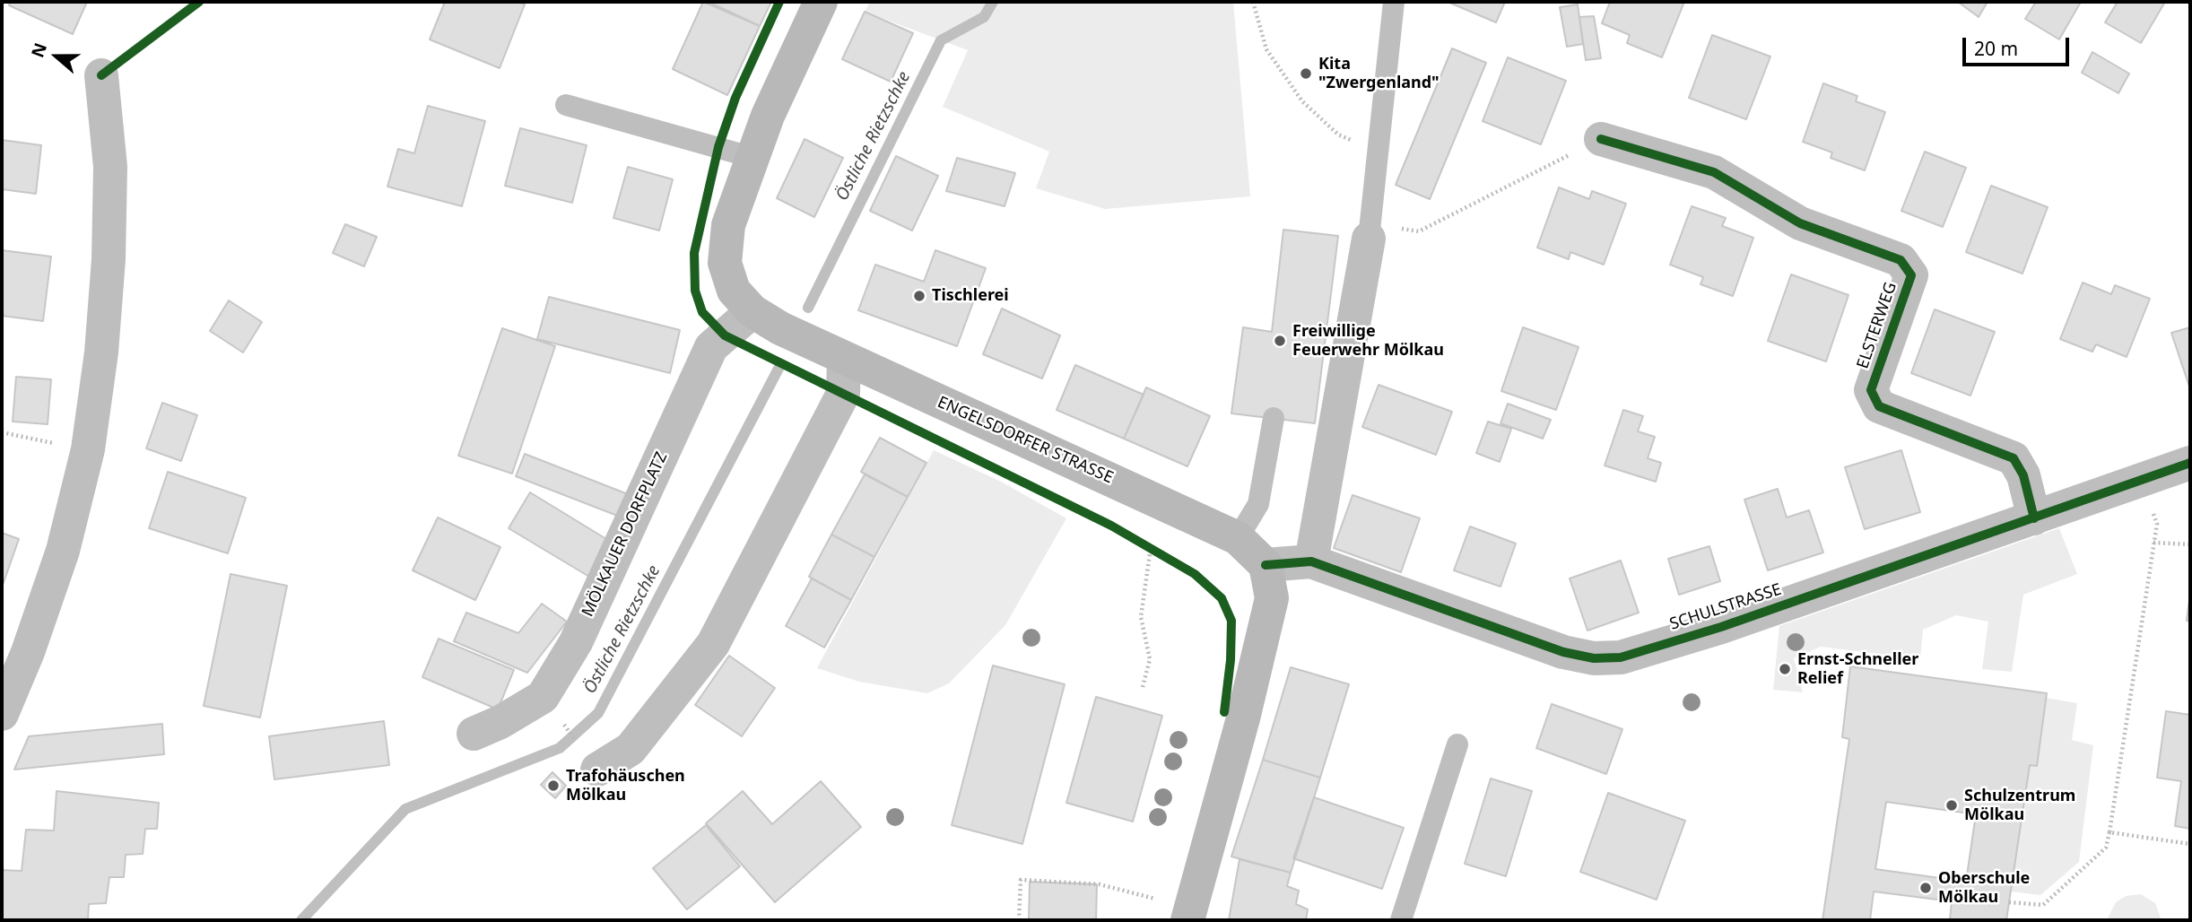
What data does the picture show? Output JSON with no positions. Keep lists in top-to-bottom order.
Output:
{
  "streets": {
    "main road": ["ENGELSDORFER STRASSE"],
    "street": ["ELSTERWEG", "MÖLKAUER DORFPLATZ", "SCHULSTRASSE"]
  },
  "crossings": [
    ["ELSTERWEG", "SCHULSTRASSE"],
    ["ENGELSDORFER STRASSE", "MÖLKAUER DORFPLATZ"],
    ["ENGELSDORFER STRASSE", "SCHULSTRASSE"]
  ],
  "water": ["Östliche Rietzschke"],
  "places": [
    "Kita \"Zwergenland\"",
    "Tischlerei",
    "Freiwillige Feuerwehr Mölkau",
    "Ernst-Schneller Relief",
    "Trafohäuschen Mölkau",
    "Schulzentrum Mölkau",
    "Oberschule Mölkau"
  ],
  "scale_bar": "20 m",
  "north": "left"
}
